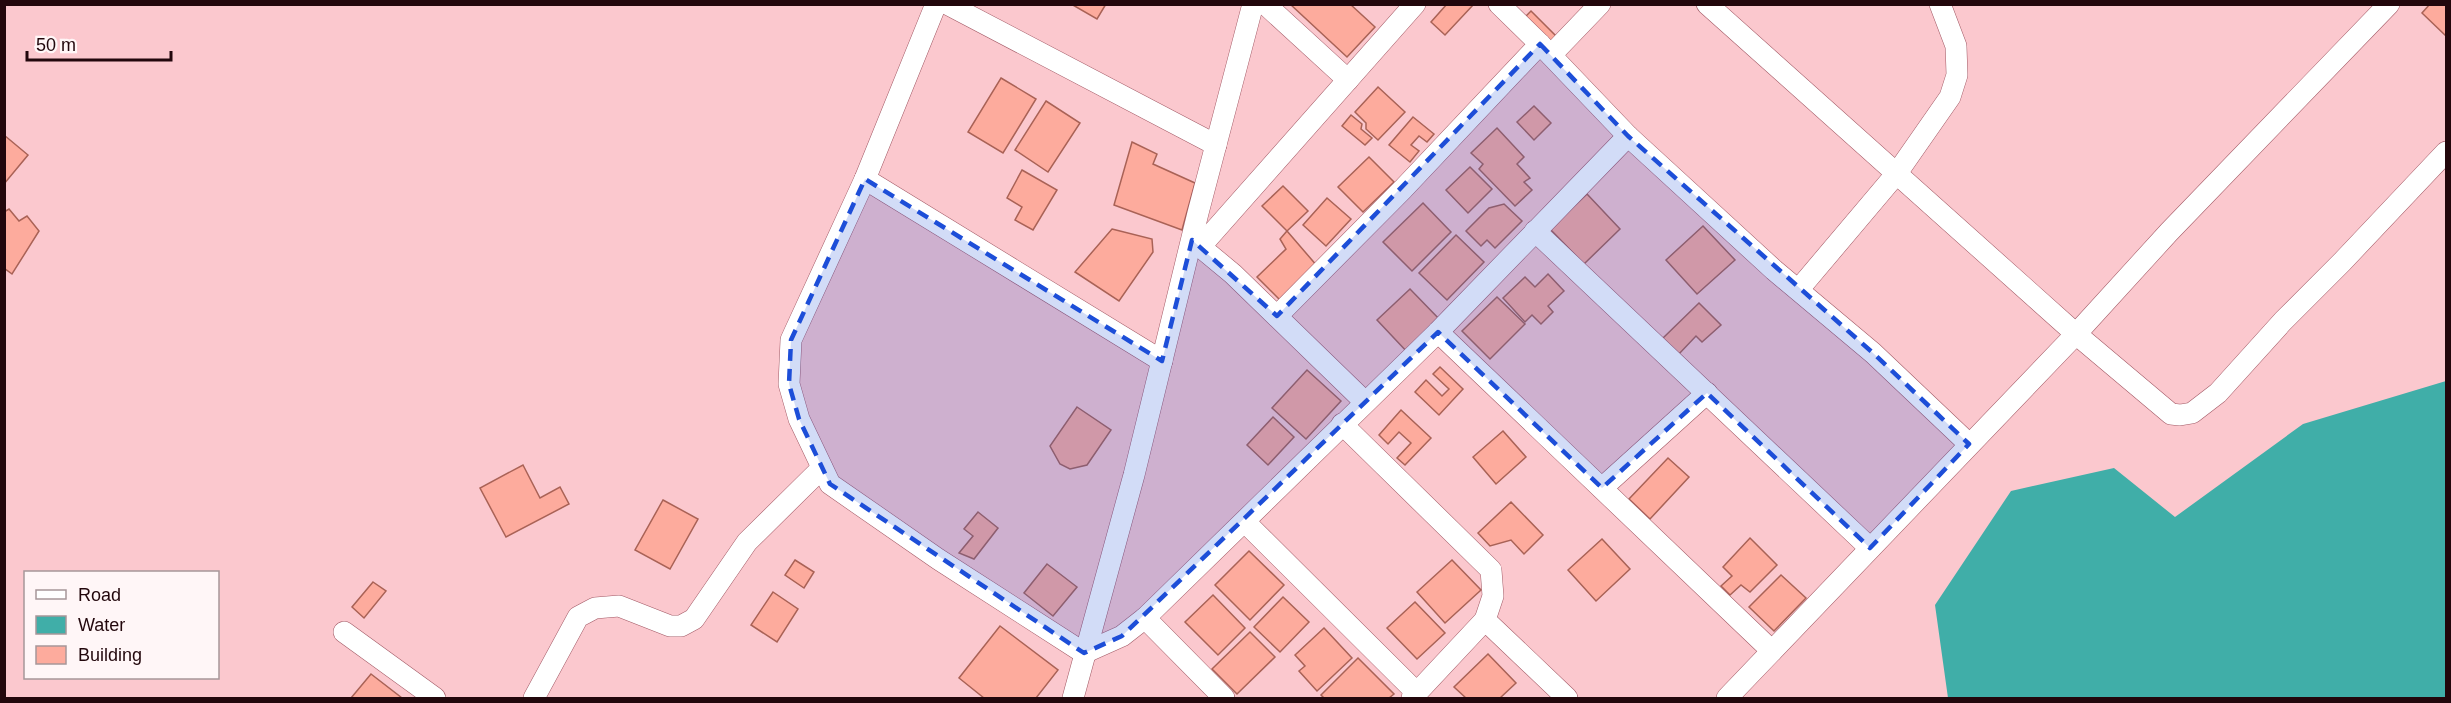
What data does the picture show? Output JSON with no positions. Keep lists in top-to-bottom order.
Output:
{
  "legend": ["Road", "Water", "Building"],
  "scale_bar": "50 m"
}
